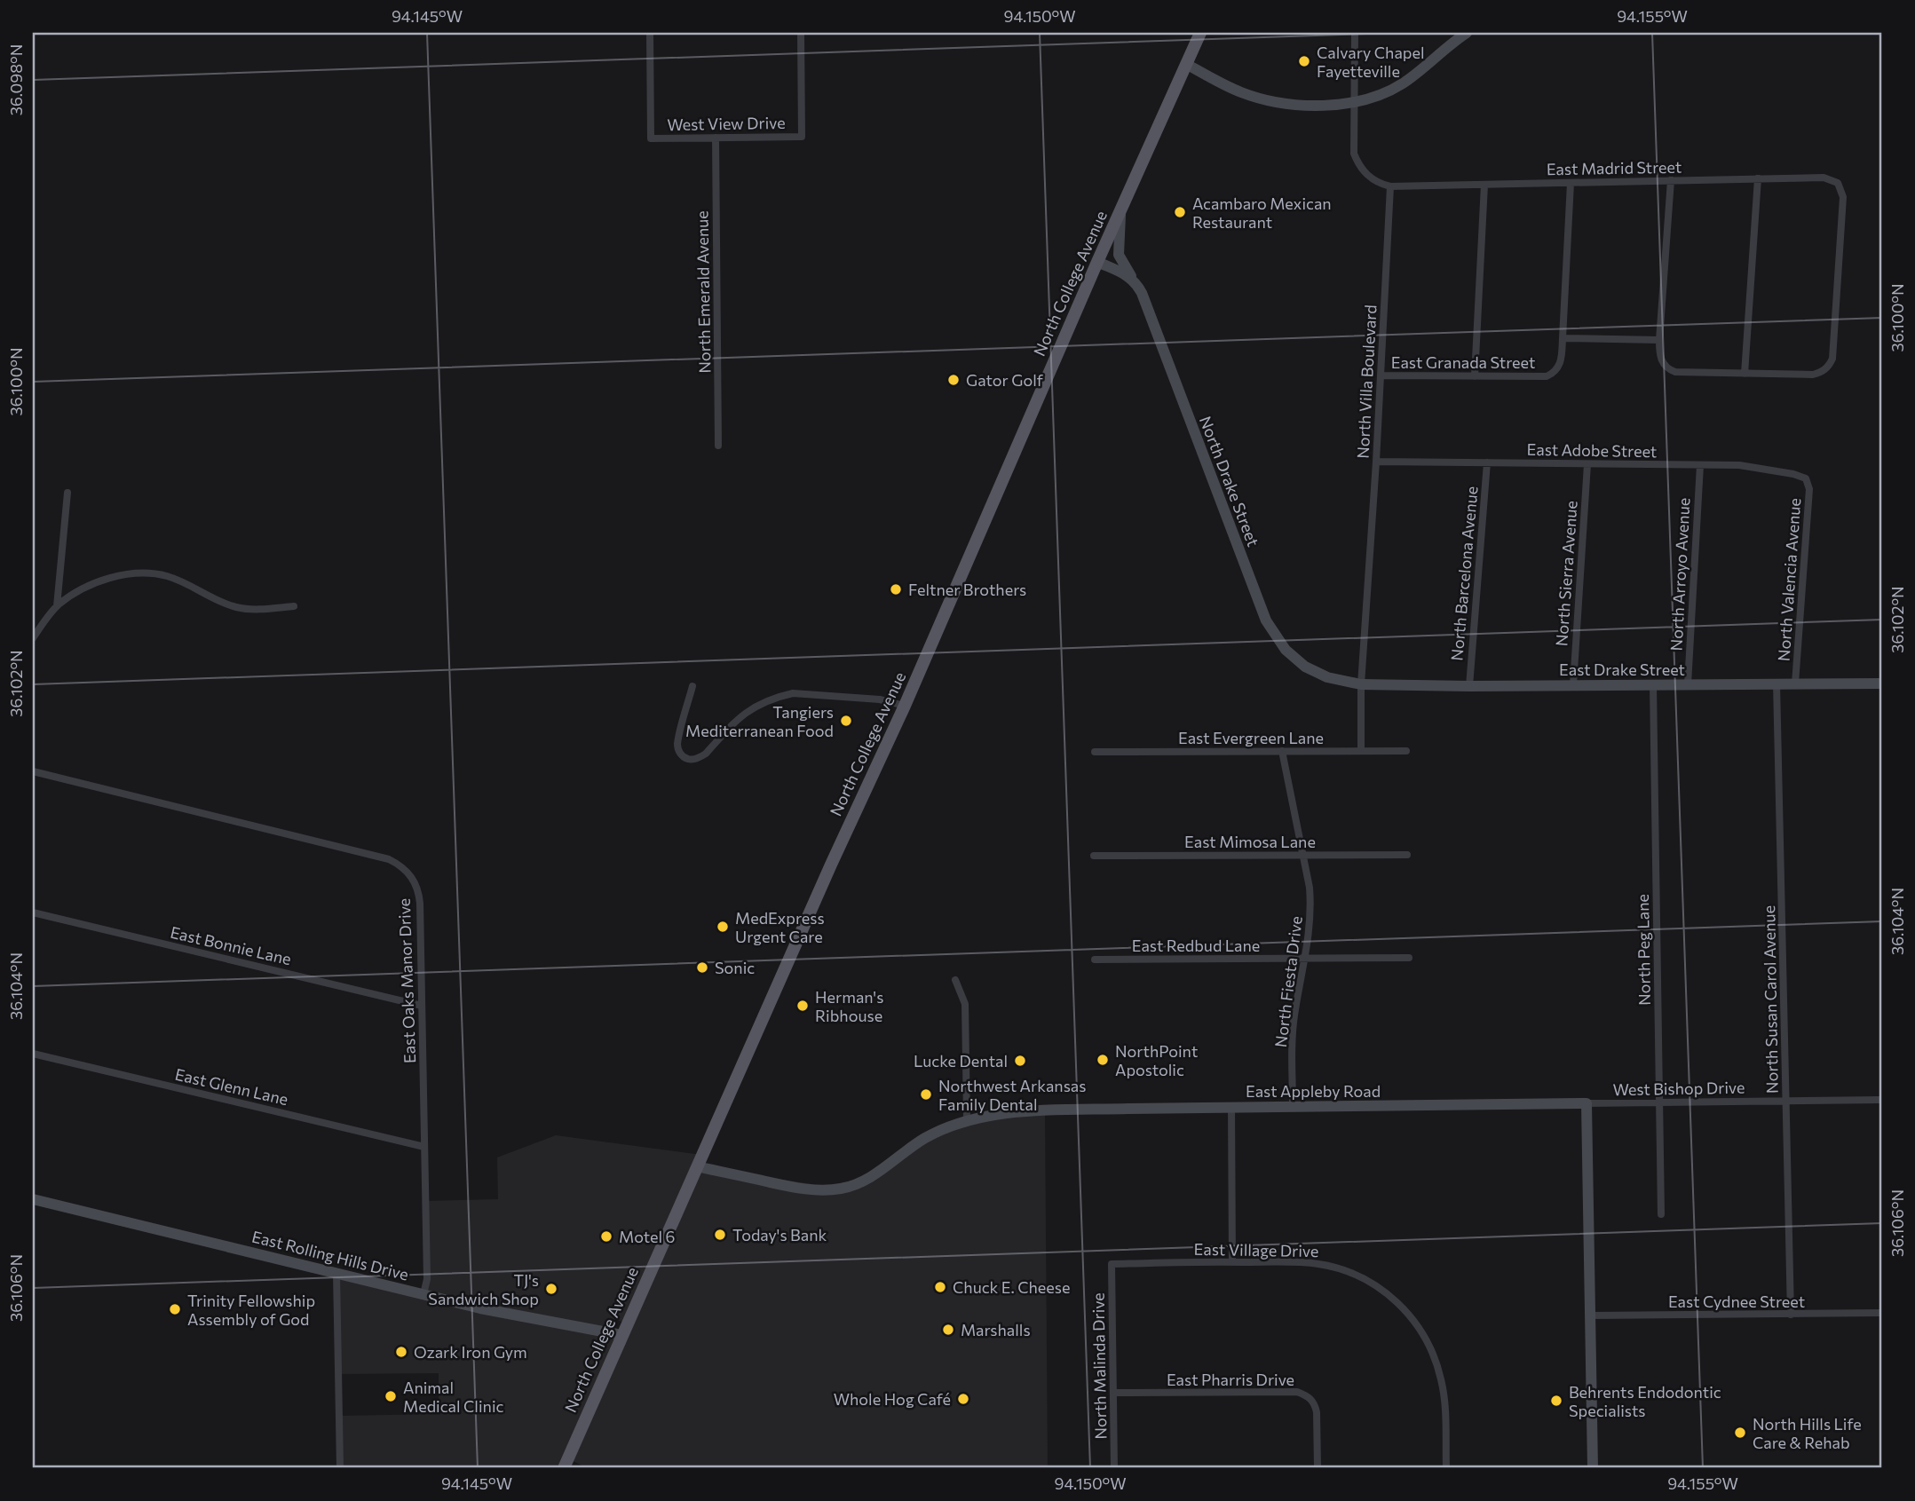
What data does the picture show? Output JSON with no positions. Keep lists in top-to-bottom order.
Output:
{
  "streets": {
    "main road": ["North College Avenue"],
    "street": [
      "West View Drive",
      "East Madrid Street",
      "North Emerald Avenue",
      "East Granada Street",
      "North Villa Boulevard",
      "East Adobe Street",
      "North Drake Street",
      "North Barcelona Avenue",
      "North Sierra Avenue",
      "North Arroyo Avenue",
      "North Valencia Avenue",
      "East Drake Street",
      "East Evergreen Lane",
      "East Mimosa Lane",
      "East Bonnie Lane",
      "East Redbud Lane",
      "North Peg Lane",
      "East Oaks Manor Drive",
      "North Fiesta Drive",
      "North Susan Carol Avenue",
      "East Glenn Lane",
      "West Bishop Drive",
      "East Appleby Road",
      "East Village Drive",
      "East Rolling Hills Drive",
      "East Cydnee Street",
      "North Malinda Drive",
      "East Pharris Drive"
    ]
  },
  "crossings": [
    ["West View Drive", "North Emerald Avenue"],
    ["East Madrid Street", "North Villa Boulevard"],
    ["North College Avenue", "North Drake Street"],
    ["North College Avenue", "East Appleby Road"],
    ["North College Avenue", "East Rolling Hills Drive"],
    ["East Granada Street", "North Villa Boulevard"],
    ["North Villa Boulevard", "East Adobe Street"],
    ["North Villa Boulevard", "North Drake Street"],
    ["North Villa Boulevard", "East Drake Street"],
    ["North Villa Boulevard", "East Evergreen Lane"],
    ["East Adobe Street", "North Barcelona Avenue"],
    ["East Adobe Street", "North Sierra Avenue"],
    ["East Adobe Street", "North Arroyo Avenue"],
    ["East Adobe Street", "North Valencia Avenue"],
    ["North Drake Street", "East Drake Street"],
    ["North Barcelona Avenue", "East Drake Street"],
    ["North Sierra Avenue", "East Drake Street"],
    ["North Arroyo Avenue", "East Drake Street"],
    ["North Valencia Avenue", "East Drake Street"],
    ["East Drake Street", "North Peg Lane"],
    ["East Drake Street", "North Susan Carol Avenue"],
    ["East Evergreen Lane", "North Fiesta Drive"],
    ["East Mimosa Lane", "North Fiesta Drive"],
    ["East Bonnie Lane", "East Oaks Manor Drive"],
    ["East Redbud Lane", "North Fiesta Drive"],
    ["North Peg Lane", "West Bishop Drive"],
    ["East Oaks Manor Drive", "East Glenn Lane"],
    ["East Oaks Manor Drive", "East Rolling Hills Drive"],
    ["North Fiesta Drive", "East Appleby Road"],
    ["North Susan Carol Avenue", "West Bishop Drive"],
    ["North Susan Carol Avenue", "East Cydnee Street"],
    ["West Bishop Drive", "East Appleby Road"],
    ["East Village Drive", "North Malinda Drive"],
    ["North Malinda Drive", "East Pharris Drive"]
  ],
  "places": [
    "Calvary Chapel Fayetteville",
    "Acambaro Mexican Restaurant",
    "Gator Golf",
    "Feltner Brothers",
    "Tangiers Mediterranean Food",
    "MedExpress Urgent Care",
    "Sonic",
    "Herman's Ribhouse",
    "NorthPoint Apostolic",
    "Lucke Dental",
    "Northwest Arkansas Family Dental",
    "Today's Bank",
    "Motel 6",
    "Chuck E. Cheese",
    "TJ's Sandwich Shop",
    "Trinity Fellowship Assembly of God",
    "Marshalls",
    "Ozark Iron Gym",
    "Animal Medical Clinic",
    "Whole Hog Café",
    "Behrents Endodontic Specialists",
    "North Hills Life Care & Rehab"
  ],
  "coordinates": [
    "94.145°W",
    "94.150°W",
    "94.155°W",
    "36.098°N",
    "36.100°N",
    "36.102°N",
    "36.104°N",
    "36.106°N"
  ]
}
